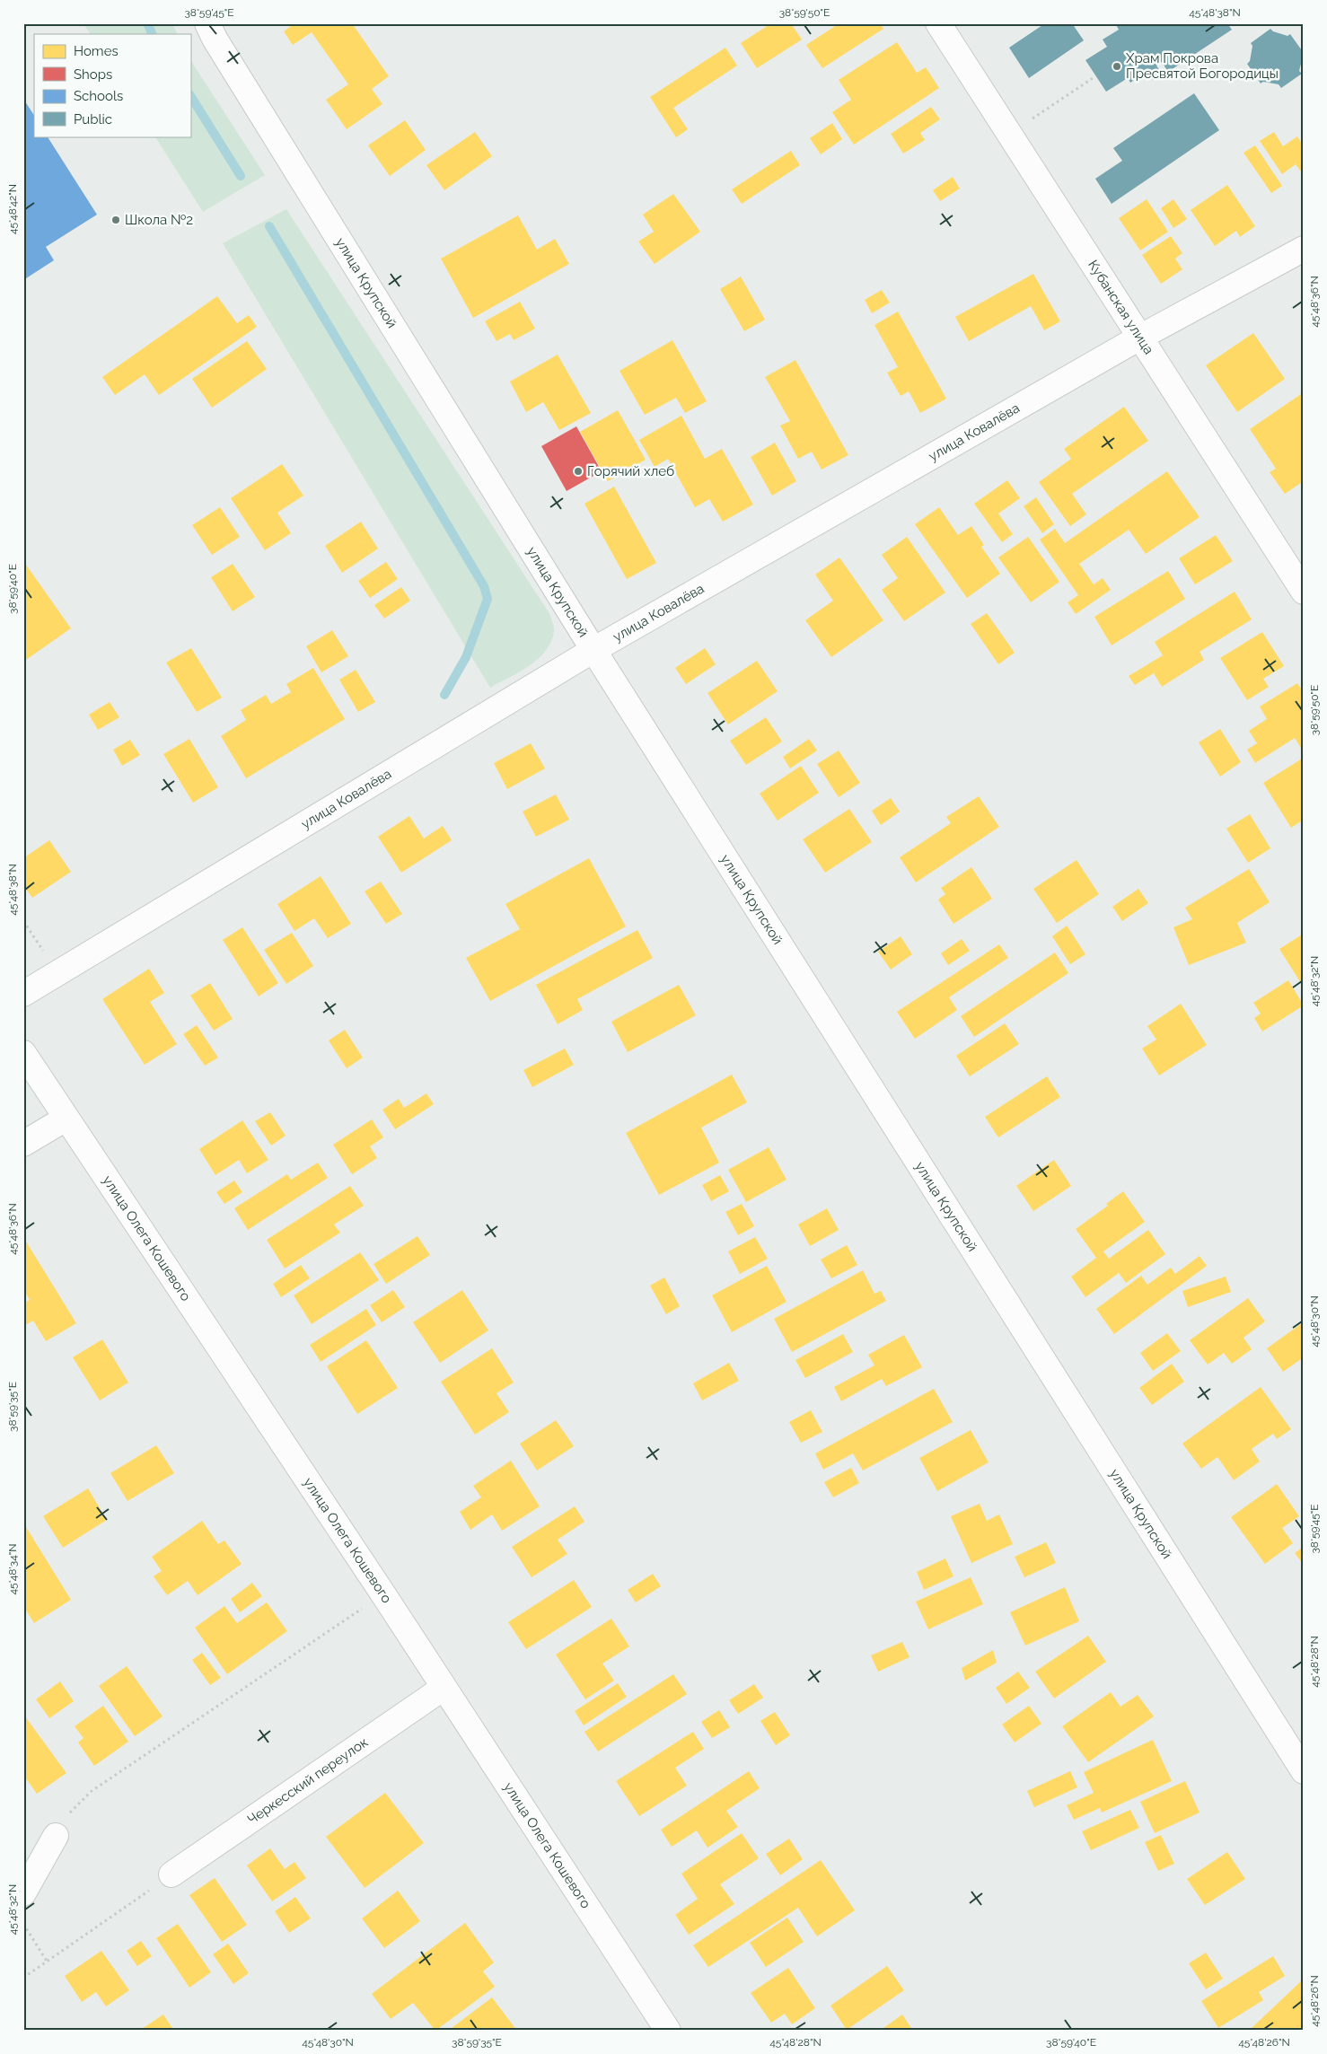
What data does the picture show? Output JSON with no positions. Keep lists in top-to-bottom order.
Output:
{
  "streets": {
    "street": [
      "улица Крупской",
      "Кубанская улица",
      "улица Ковалёва",
      "улица Олега Кошевого",
      "Черкесский переулок"
    ]
  },
  "crossings": [
    ["улица Крупской", "улица Ковалёва"],
    ["Кубанская улица", "улица Ковалёва"],
    ["улица Олега Кошевого", "Черкесский переулок"]
  ],
  "places": ["Храм Покрова Пресвятой Богородицы", "Школа №2", "Горячий хлеб"],
  "legend": [
    "Homes",
    "Shops",
    "Schools",
    "Public"
  ],
  "coordinates": [
    "38°59'45\"E",
    "38°59'50\"E",
    "45°48'38\"N",
    "45°48'42\"N",
    "45°48'36\"N",
    "38°59'40\"E",
    "45°48'32\"N",
    "45°48'30\"N",
    "38°59'35\"E",
    "45°48'34\"N",
    "45°48'28\"N",
    "45°48'26\"N"
  ]
}
